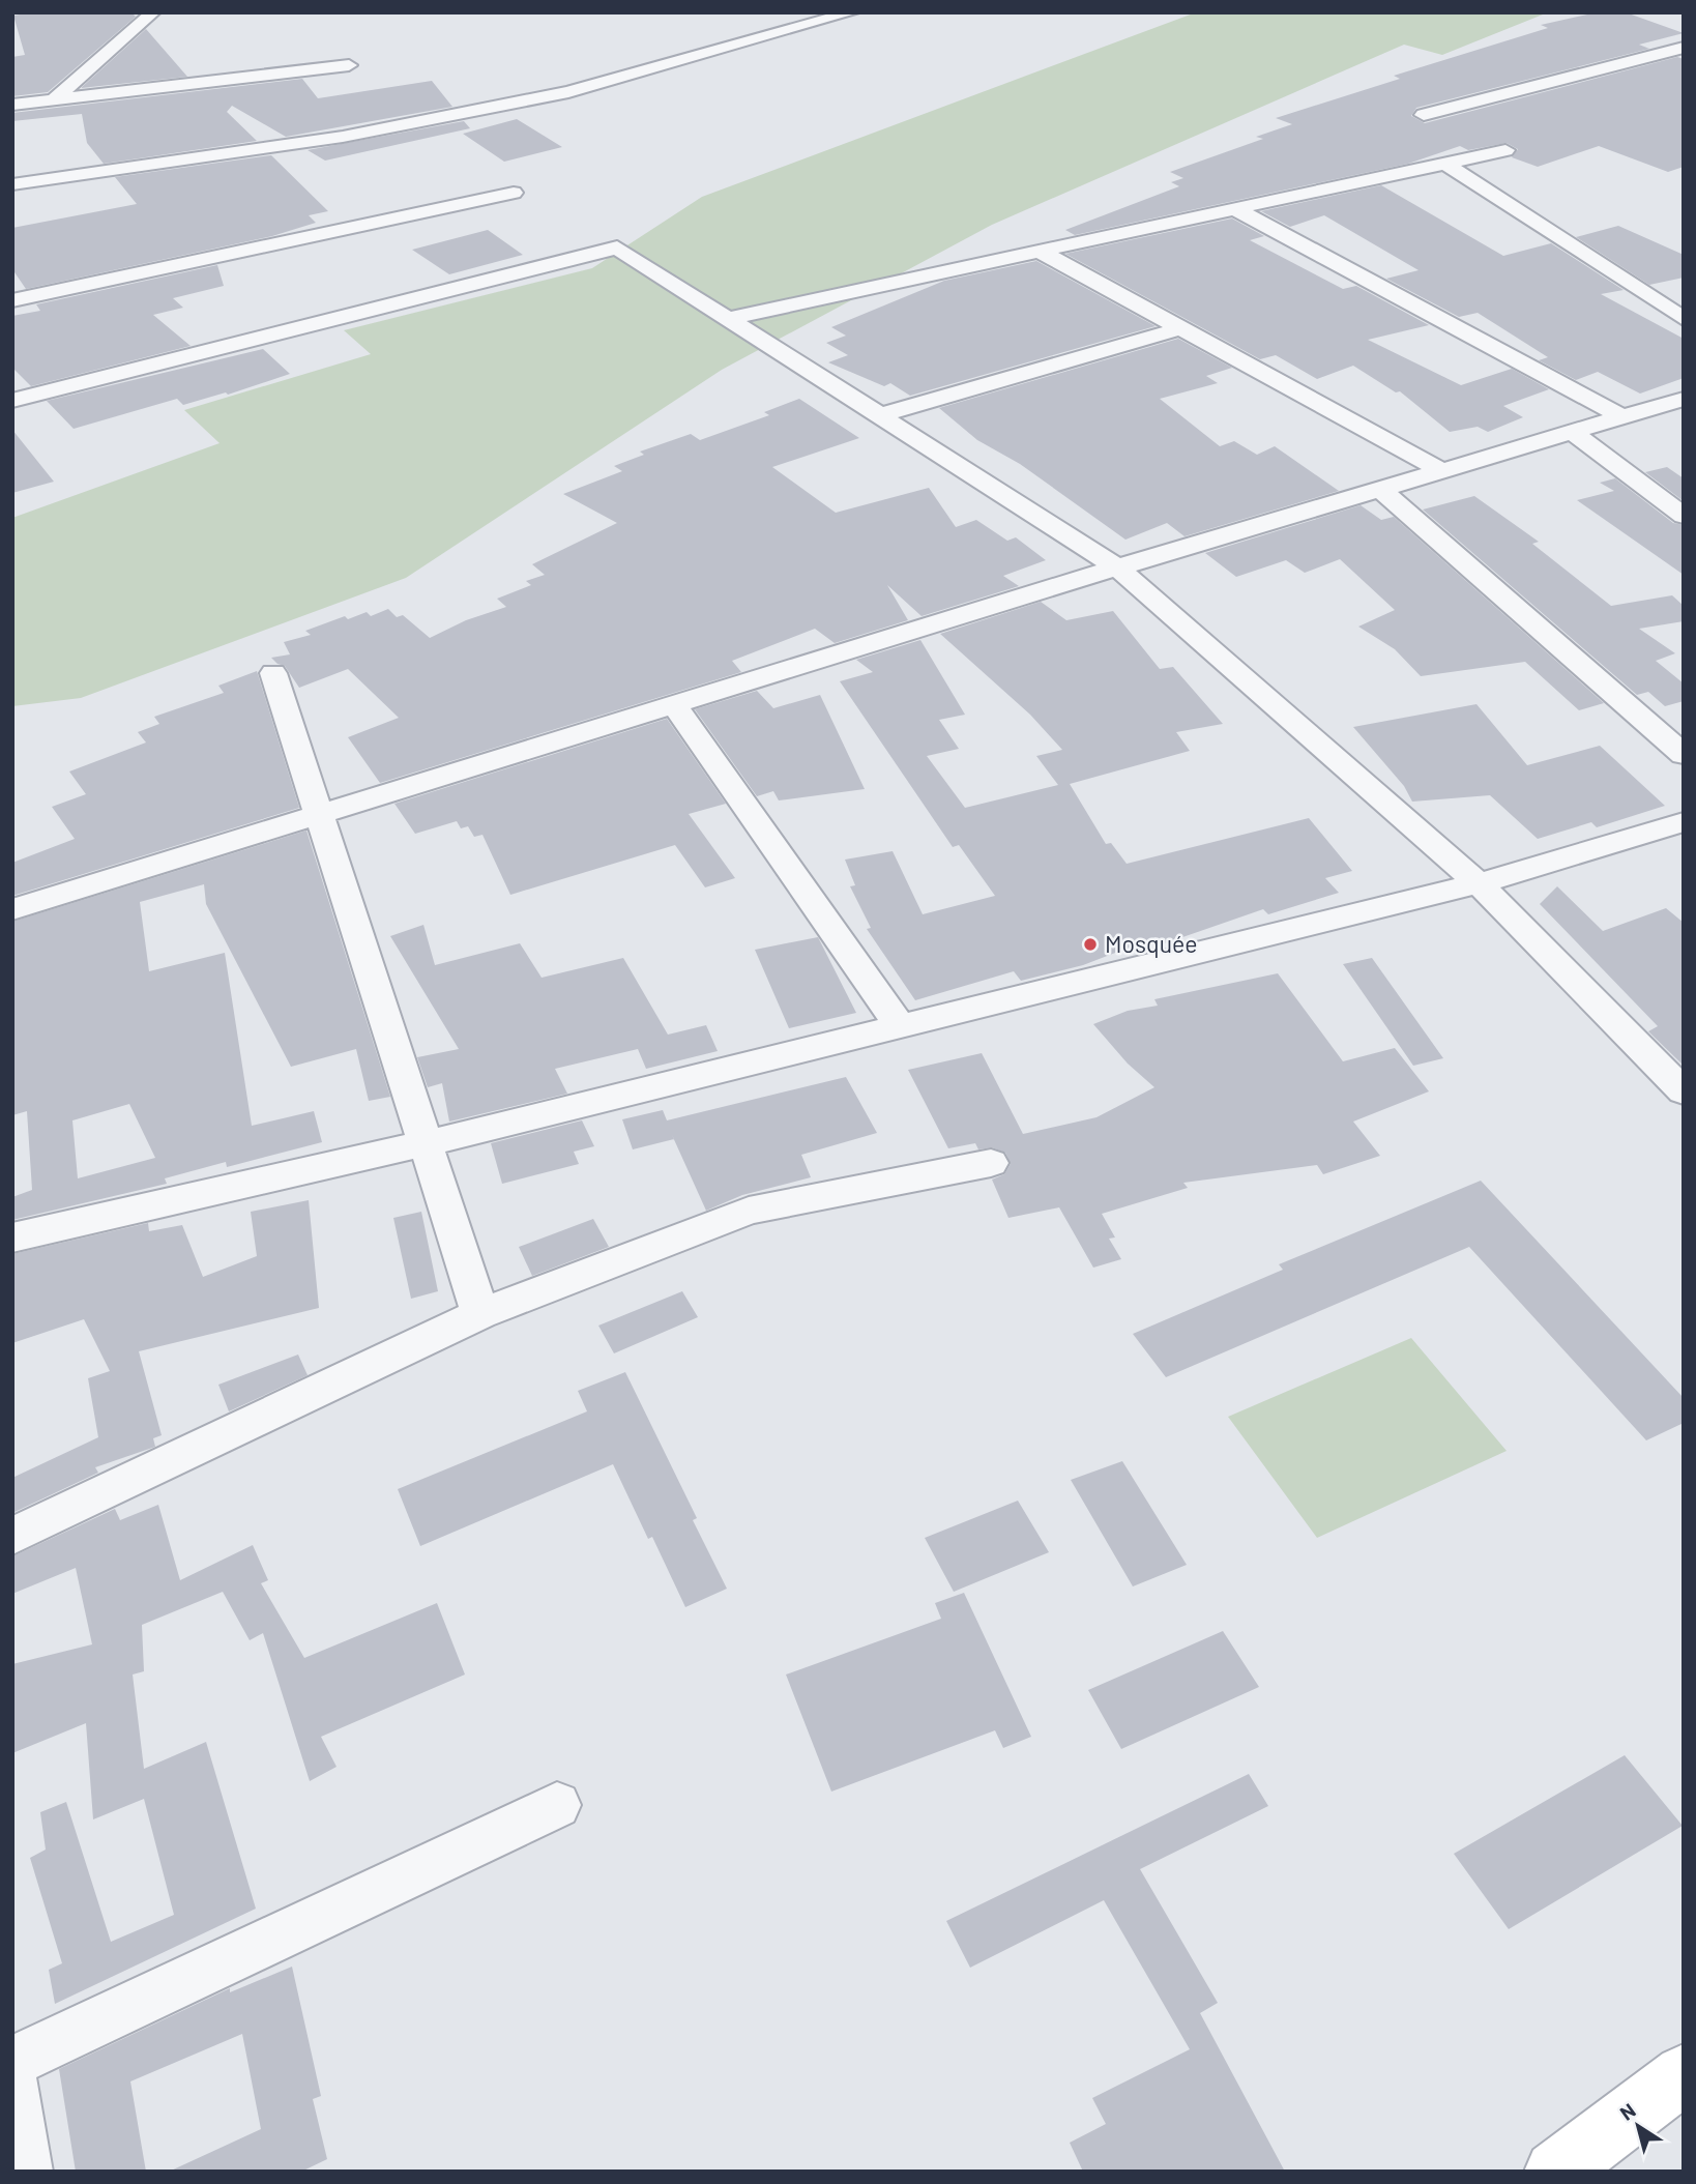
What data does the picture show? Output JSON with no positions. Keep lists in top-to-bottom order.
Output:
{
  "places": ["Mosquée"],
  "north": "top left"
}
